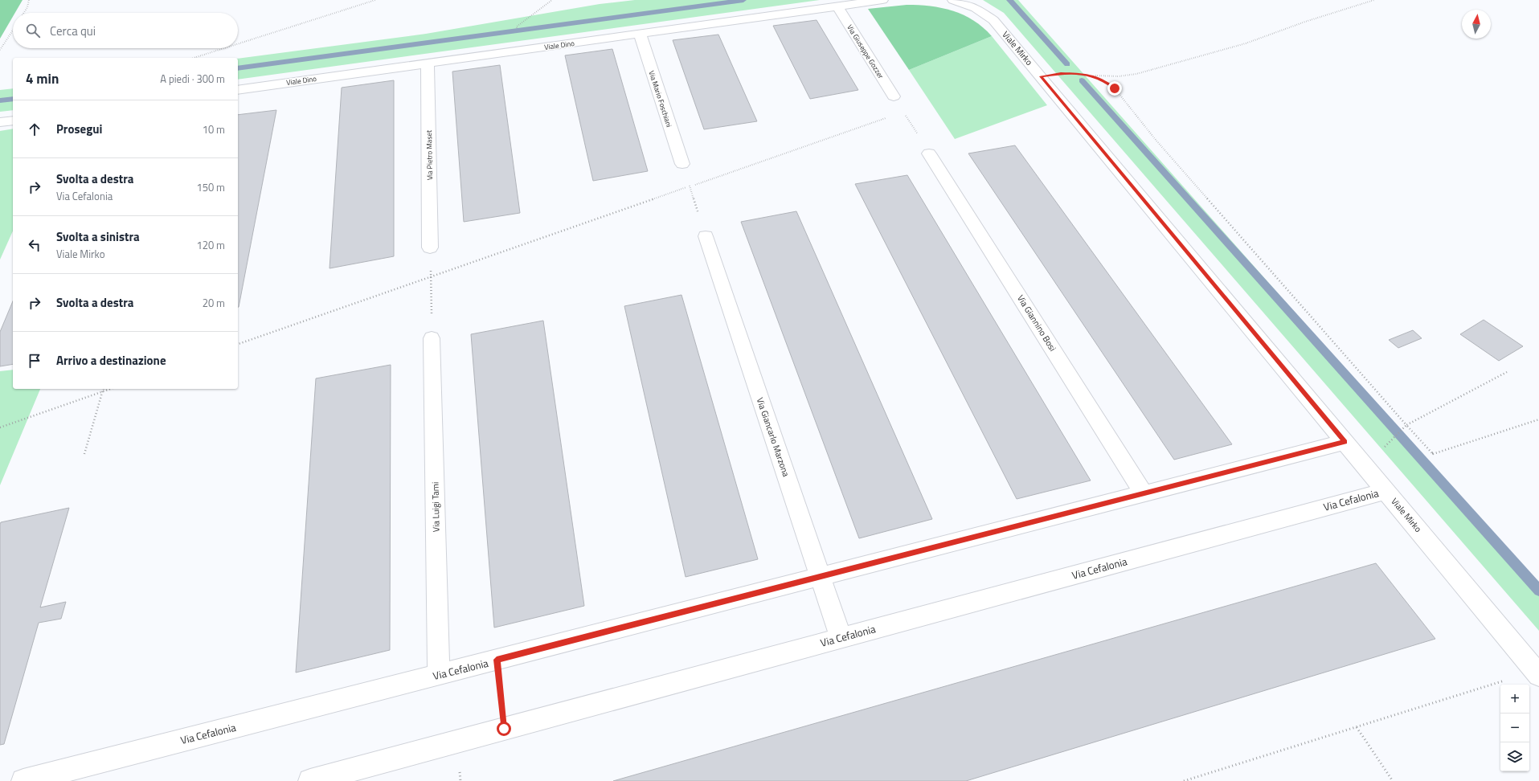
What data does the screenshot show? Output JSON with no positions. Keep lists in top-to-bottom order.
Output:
{
  "streets": {
    "street": [
      "Viale Dino",
      "Viale Mirko",
      "Via Giuseppe Gozzer",
      "Via Mario Foschiani",
      "Via Pietro Maset",
      "Via Giannino Bosi",
      "Via Giancarlo Marzona",
      "Via Cefalonia",
      "Via Luigi Tami"
    ]
  },
  "crossings": [
    ["Viale Dino", "Via Giuseppe Gozzer"],
    ["Viale Dino", "Via Mario Foschiani"],
    ["Viale Dino", "Via Pietro Maset"],
    ["Viale Mirko", "Via Cefalonia"],
    ["Via Giannino Bosi", "Via Cefalonia"],
    ["Via Giancarlo Marzona", "Via Cefalonia"],
    ["Via Cefalonia", "Via Luigi Tami"]
  ],
  "north": "top",
  "page": {
    "search": "Cerca qui",
    "heading": ["4 min", "A piedi · 300 m"],
    "list": [
      ["Prosegui", "10 m"],
      ["Svolta a destra", "Via Cefalonia", "150 m"],
      ["Svolta a sinistra", "Viale Mirko", "120 m"],
      ["Svolta a destra", "20 m"],
      "Arrivo a destinazione"
    ],
    "map_buttons": ["+", "−"]
  }
}
